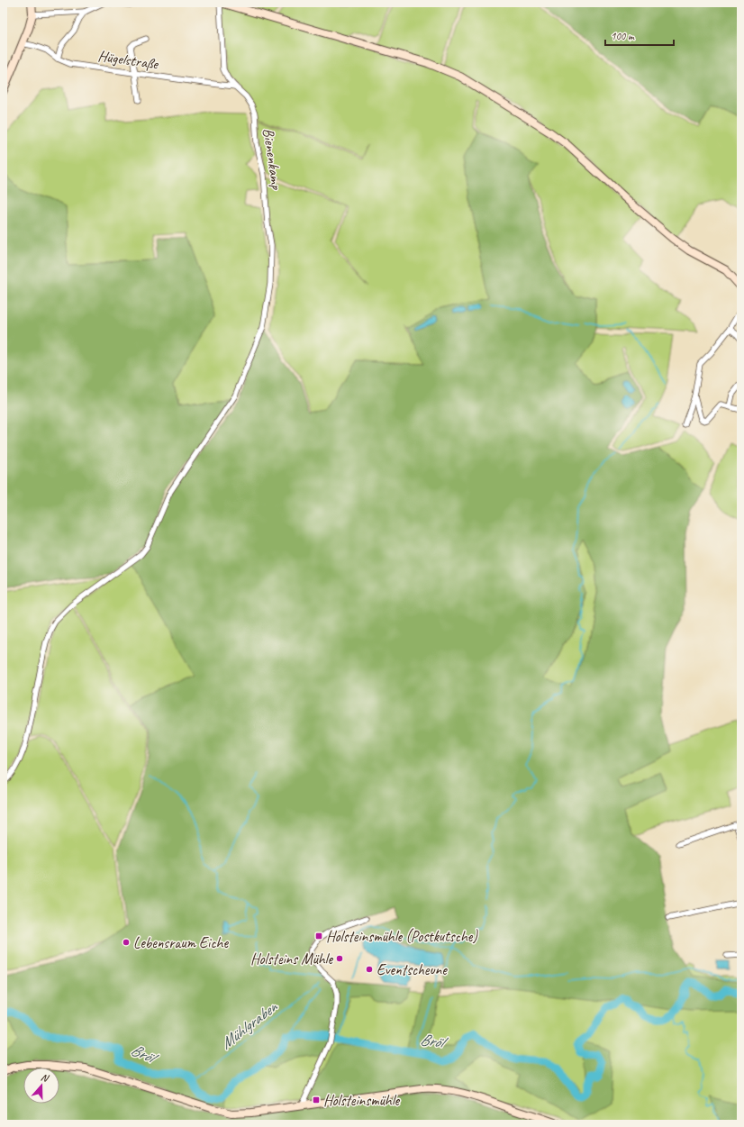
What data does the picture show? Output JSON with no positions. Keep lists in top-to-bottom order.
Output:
{
  "streets": {
    "street": ["Hügelstraße", "Bienenkamp"]
  },
  "crossings": [
    ["Hügelstraße", "Bienenkamp"]
  ],
  "water": ["Mühlgraben", "Bröl"],
  "places": {
    "transit": ["Holsteinsmühle (Postkutsche)", "Holsteinsmühle"],
    "other": ["Lebensraum Eiche", "Holsteins Mühle", "Eventscheune"]
  },
  "scale_bar": "100 m",
  "north": "top"
}
